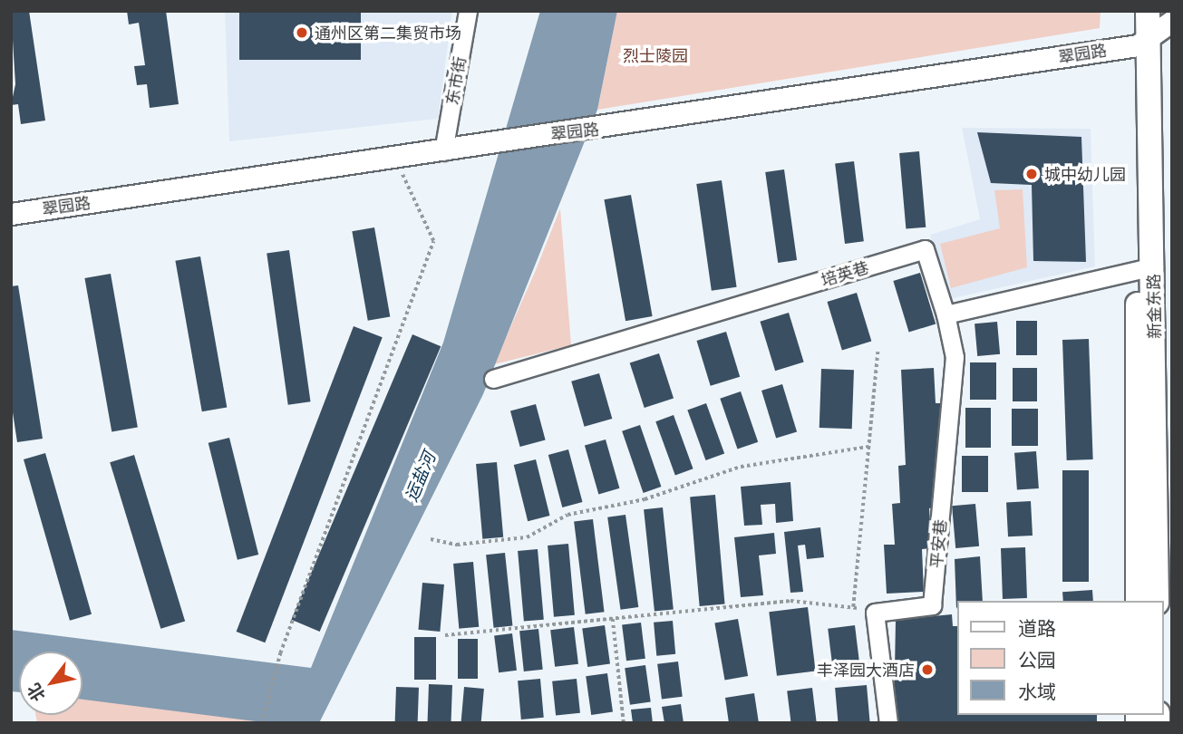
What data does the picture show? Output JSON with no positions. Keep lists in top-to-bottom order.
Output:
{
  "streets": {
    "main road": ["新金东路"],
    "street": [
      "翠园路",
      "东市街",
      "培英巷",
      "平安巷"
    ]
  },
  "crossings": [
    ["翠园路", "东市街"],
    ["翠园路", "新金东路"],
    ["培英巷", "平安巷"]
  ],
  "water": ["运盐河"],
  "parks": ["烈士陵园"],
  "places": ["通州区第二集贸市场", "城中幼儿园", "丰泽园大酒店"],
  "legend": ["道路", "公园", "水域"],
  "north": "bottom left"
}
